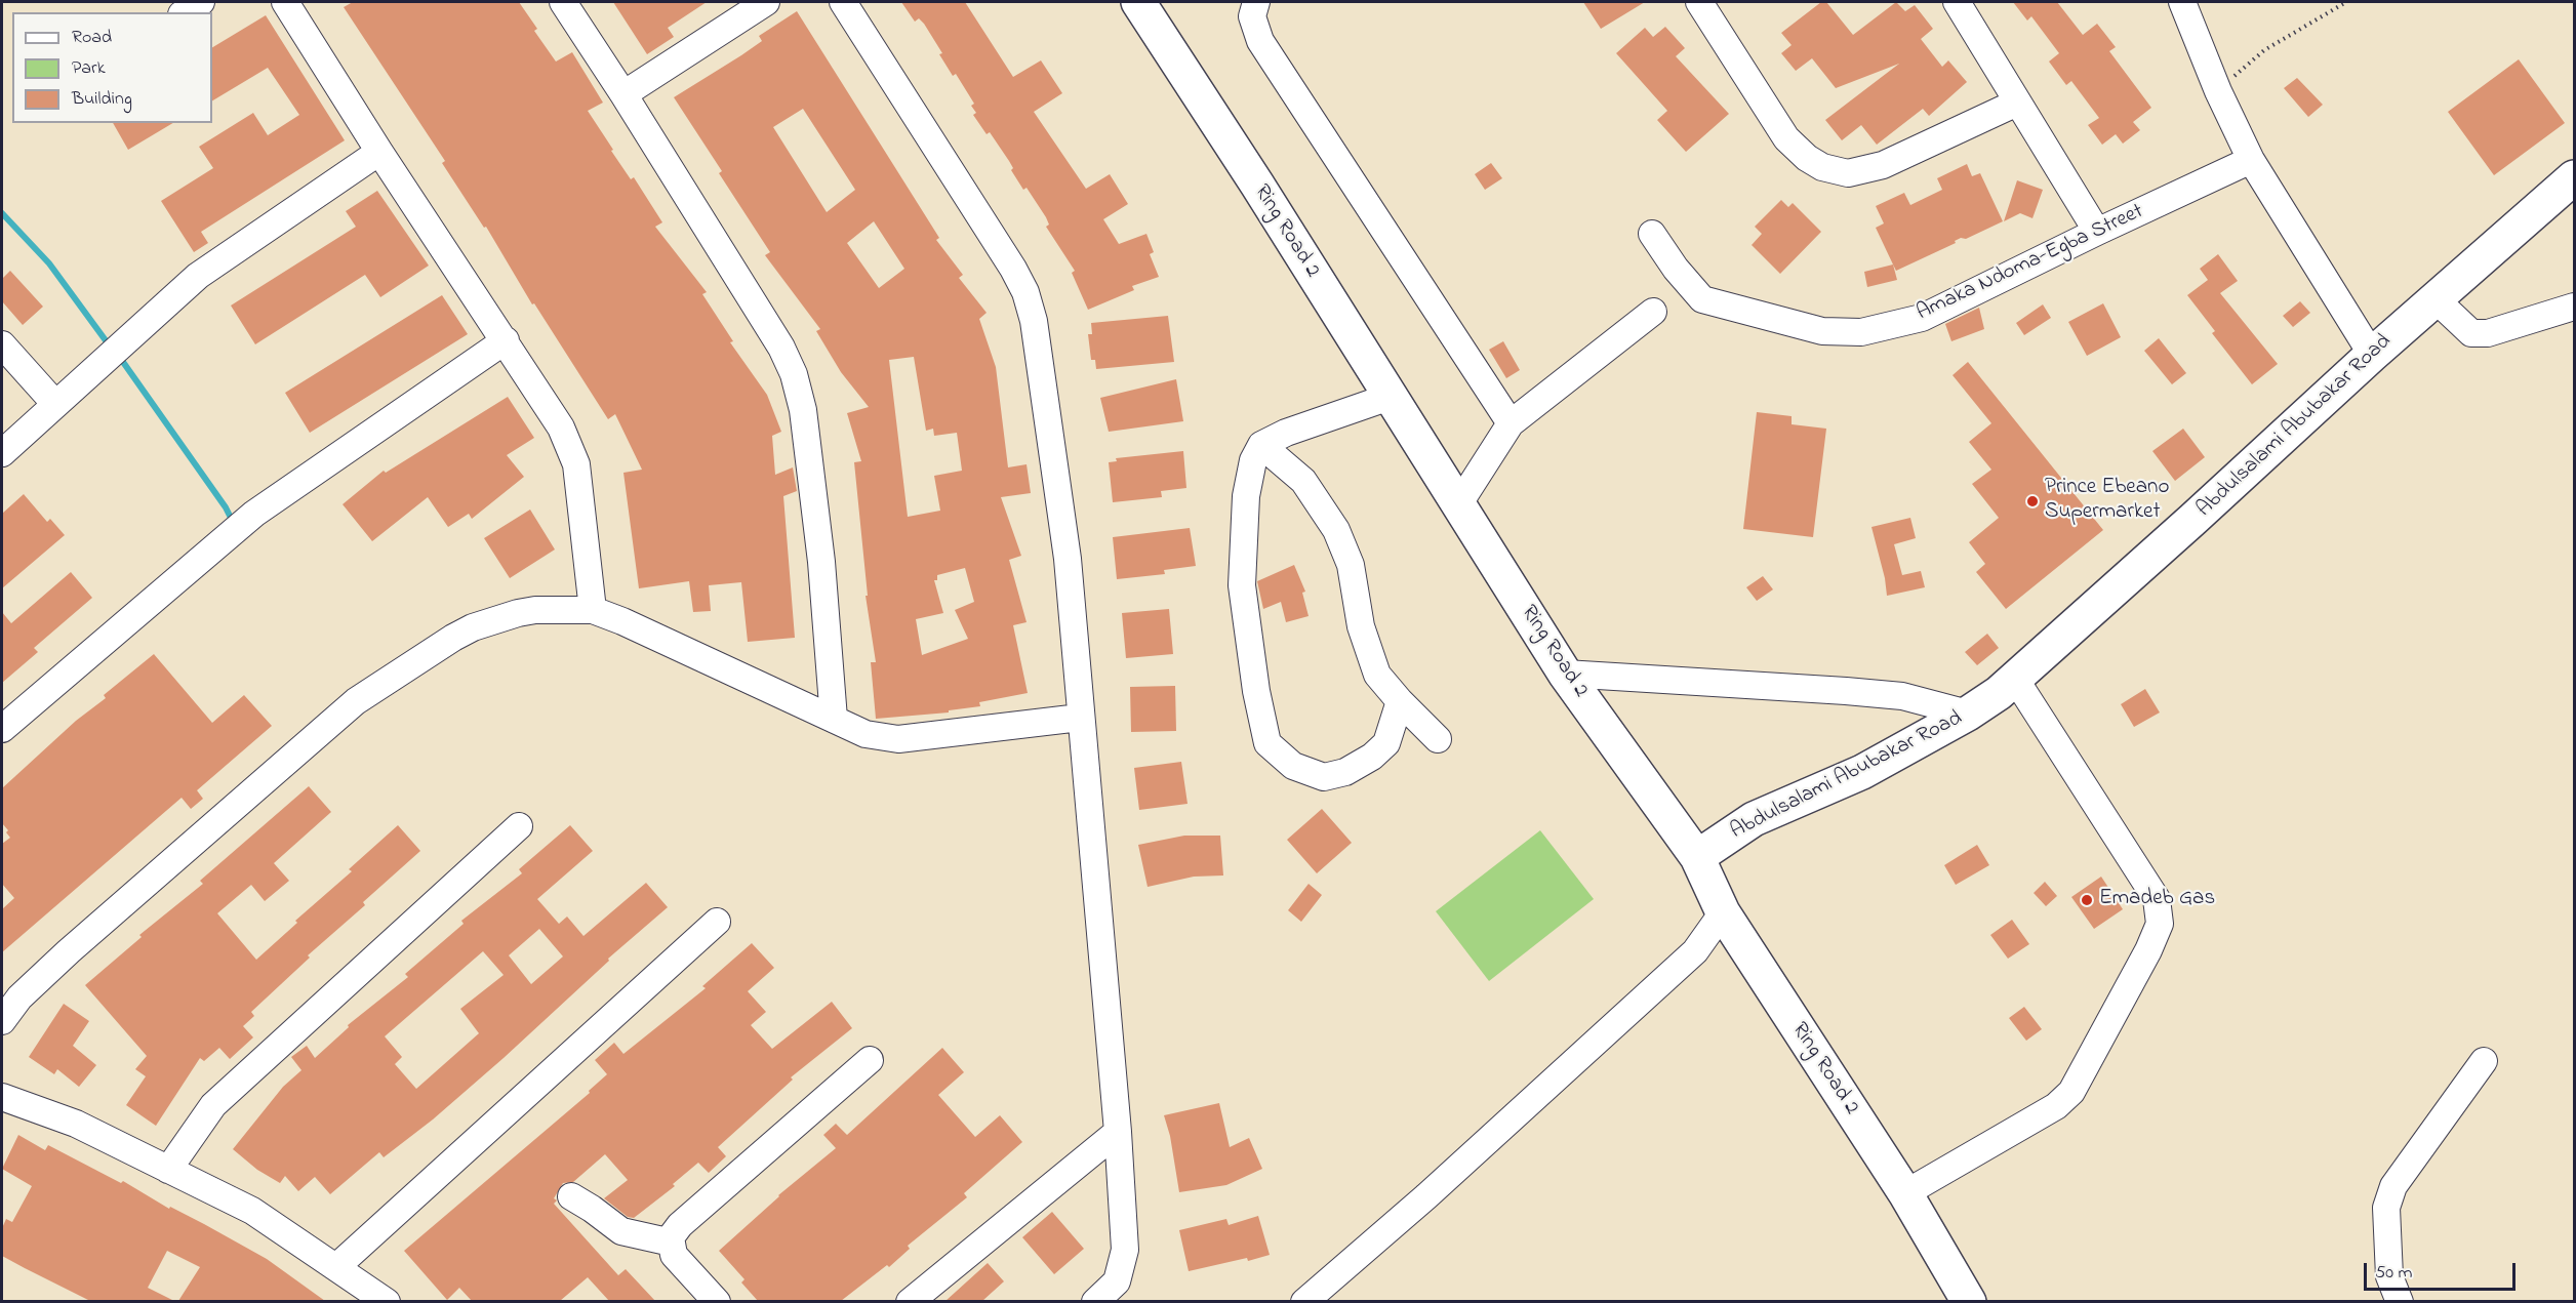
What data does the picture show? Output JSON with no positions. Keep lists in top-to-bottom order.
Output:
{
  "streets": {
    "main road": ["Ring Road 2", "Abdulsalami Abubakar Road"],
    "street": ["Amaka Ndoma-Egba Street"]
  },
  "crossings": [
    ["Ring Road 2", "Abdulsalami Abubakar Road"]
  ],
  "places": ["Prince Ebeano Supermarket", "Emadeb Gas"],
  "legend": ["Road", "Park", "Building"],
  "scale_bar": "50 m"
}
